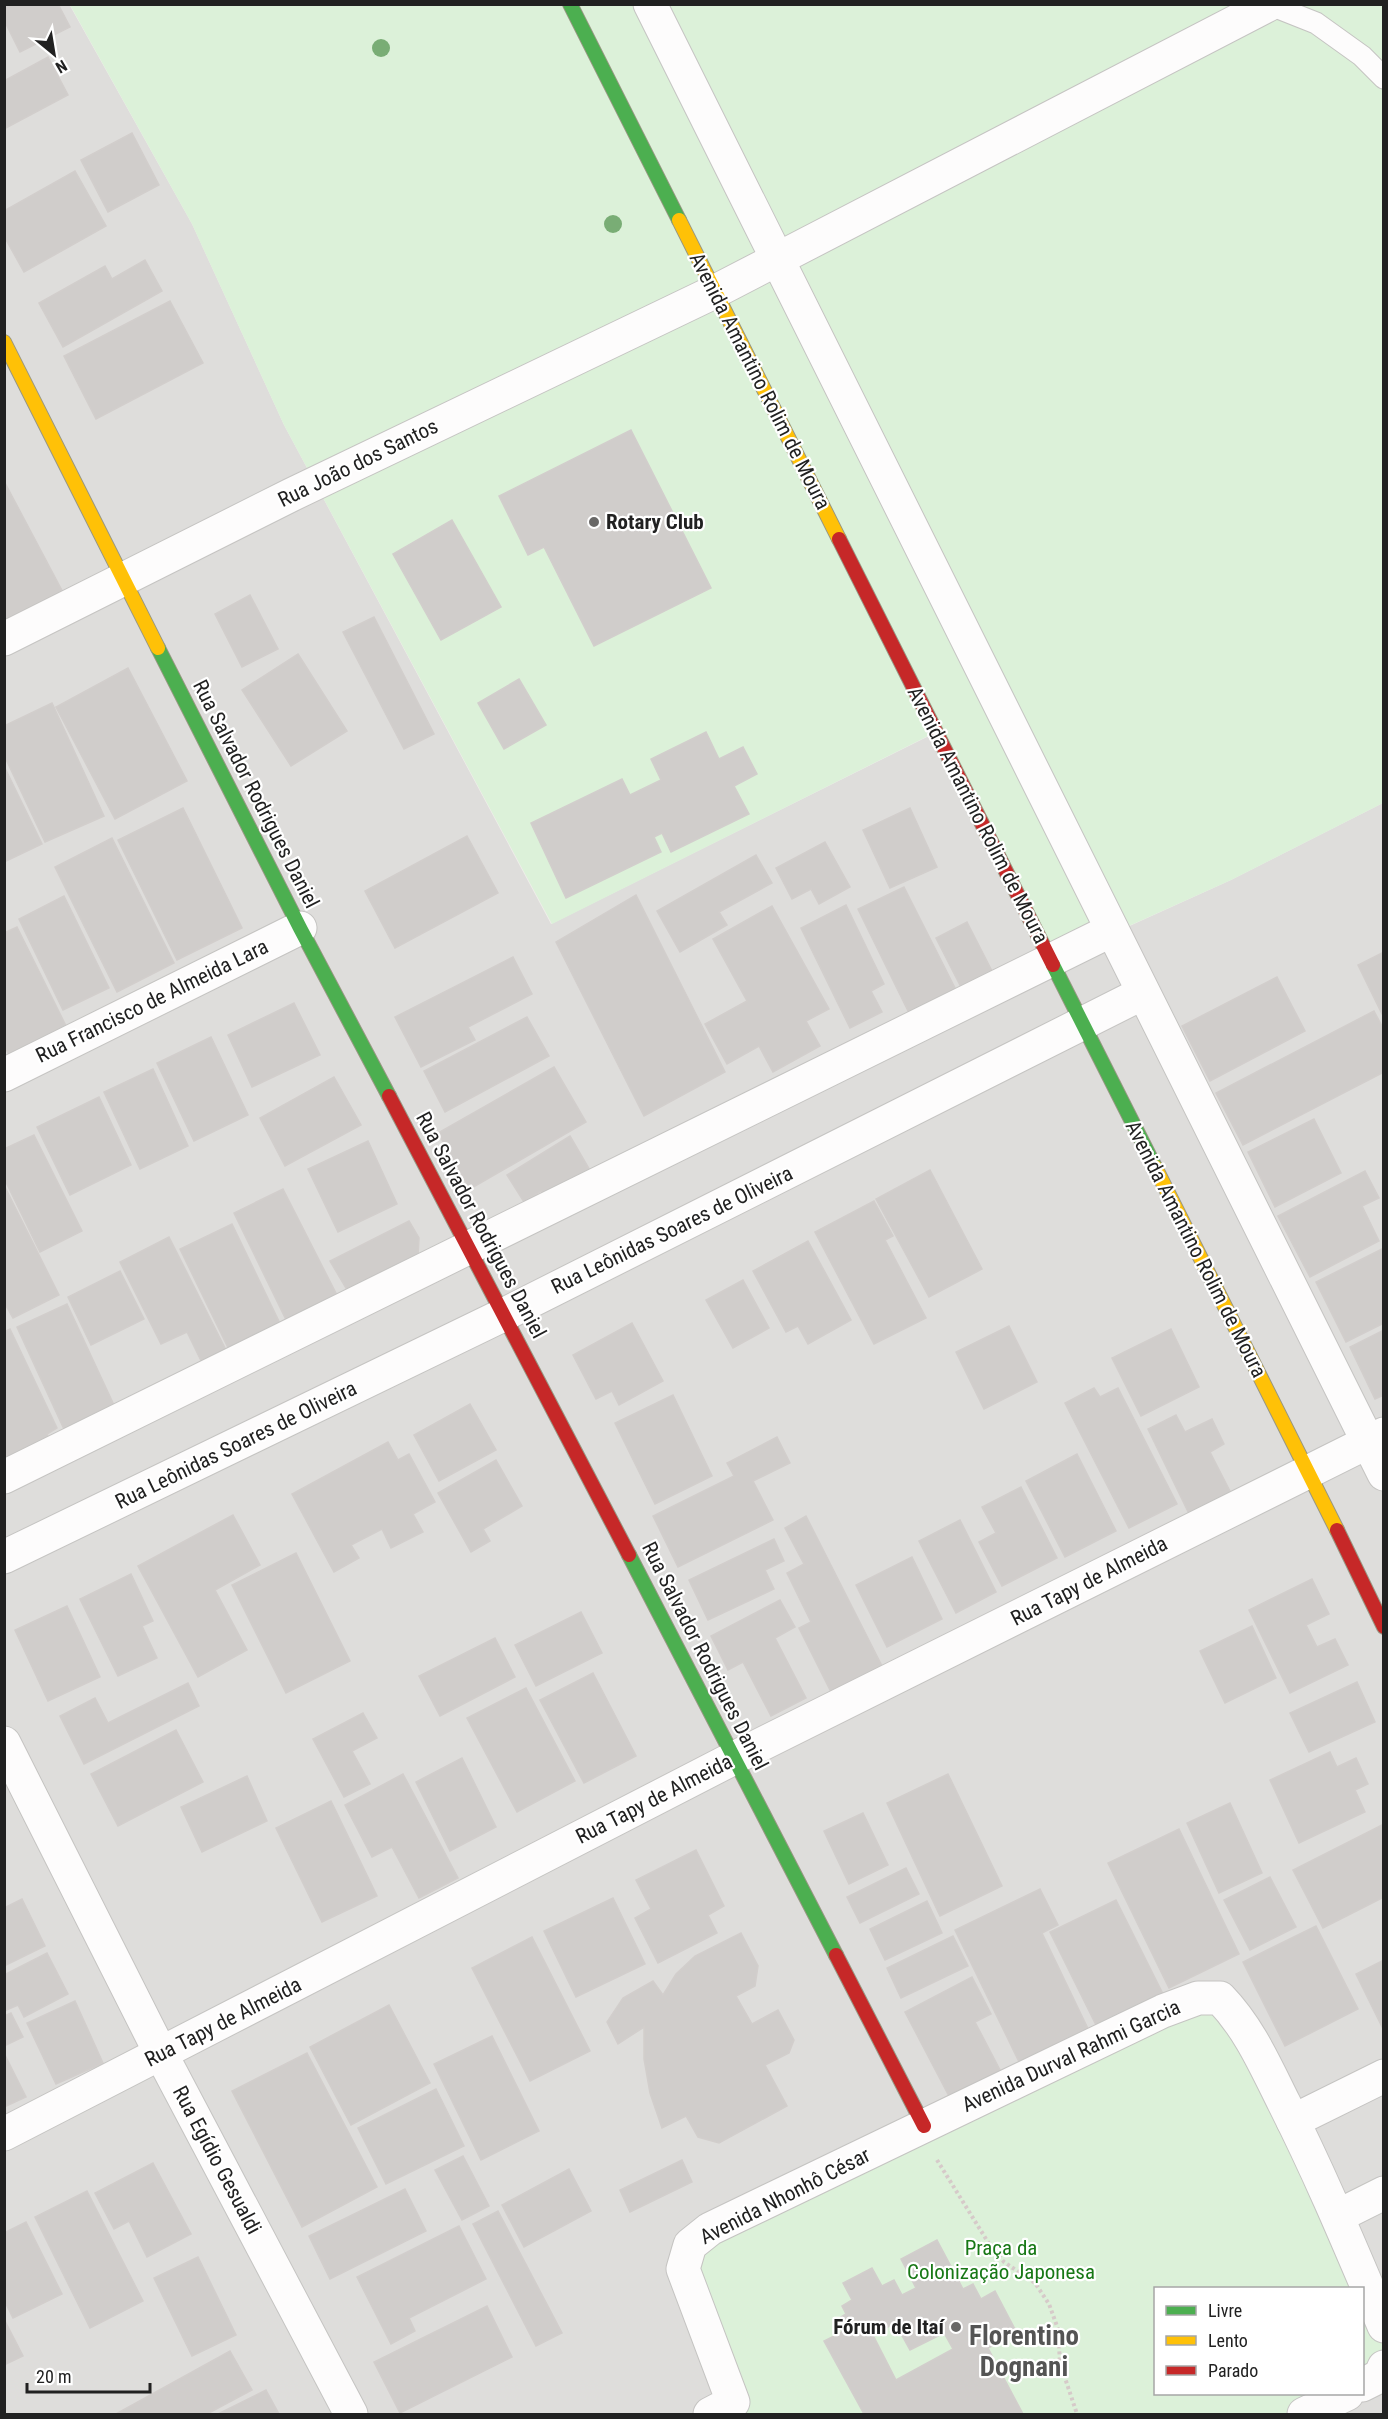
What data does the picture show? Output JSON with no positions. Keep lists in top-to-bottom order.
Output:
{
  "streets": {
    "street": [
      "Avenida Amantino Rolim de Moura",
      "Rua João dos Santos",
      "Rua Salvador Rodrigues Daniel",
      "Rua Francisco de Almeida Lara",
      "Rua Leônidas Soares de Oliveira",
      "Rua Tapy de Almeida",
      "Avenida Durval Rahmi Garcia",
      "Rua Egídio Gesualdi",
      "Avenida Nhonhô César"
    ]
  },
  "crossings": [
    ["Avenida Amantino Rolim de Moura", "Rua João dos Santos"],
    ["Avenida Amantino Rolim de Moura", "Rua Leônidas Soares de Oliveira"],
    ["Avenida Amantino Rolim de Moura", "Rua Tapy de Almeida"],
    ["Rua João dos Santos", "Rua Salvador Rodrigues Daniel"],
    ["Rua Salvador Rodrigues Daniel", "Rua Francisco de Almeida Lara"],
    ["Rua Salvador Rodrigues Daniel", "Rua Leônidas Soares de Oliveira"],
    ["Rua Salvador Rodrigues Daniel", "Rua Tapy de Almeida"],
    ["Rua Salvador Rodrigues Daniel", "Avenida Durval Rahmi Garcia"],
    ["Rua Salvador Rodrigues Daniel", "Avenida Nhonhô César"],
    ["Rua Tapy de Almeida", "Rua Egídio Gesualdi"],
    ["Avenida Durval Rahmi Garcia", "Avenida Nhonhô César"]
  ],
  "districts": ["Florentino Dognani"],
  "parks": ["Praça da Colonização Japonesa"],
  "places": ["Rotary Club", "Fórum de Itaí"],
  "legend": ["Livre", "Lento", "Parado"],
  "scale_bar": "20 m",
  "north": "bottom right"
}
